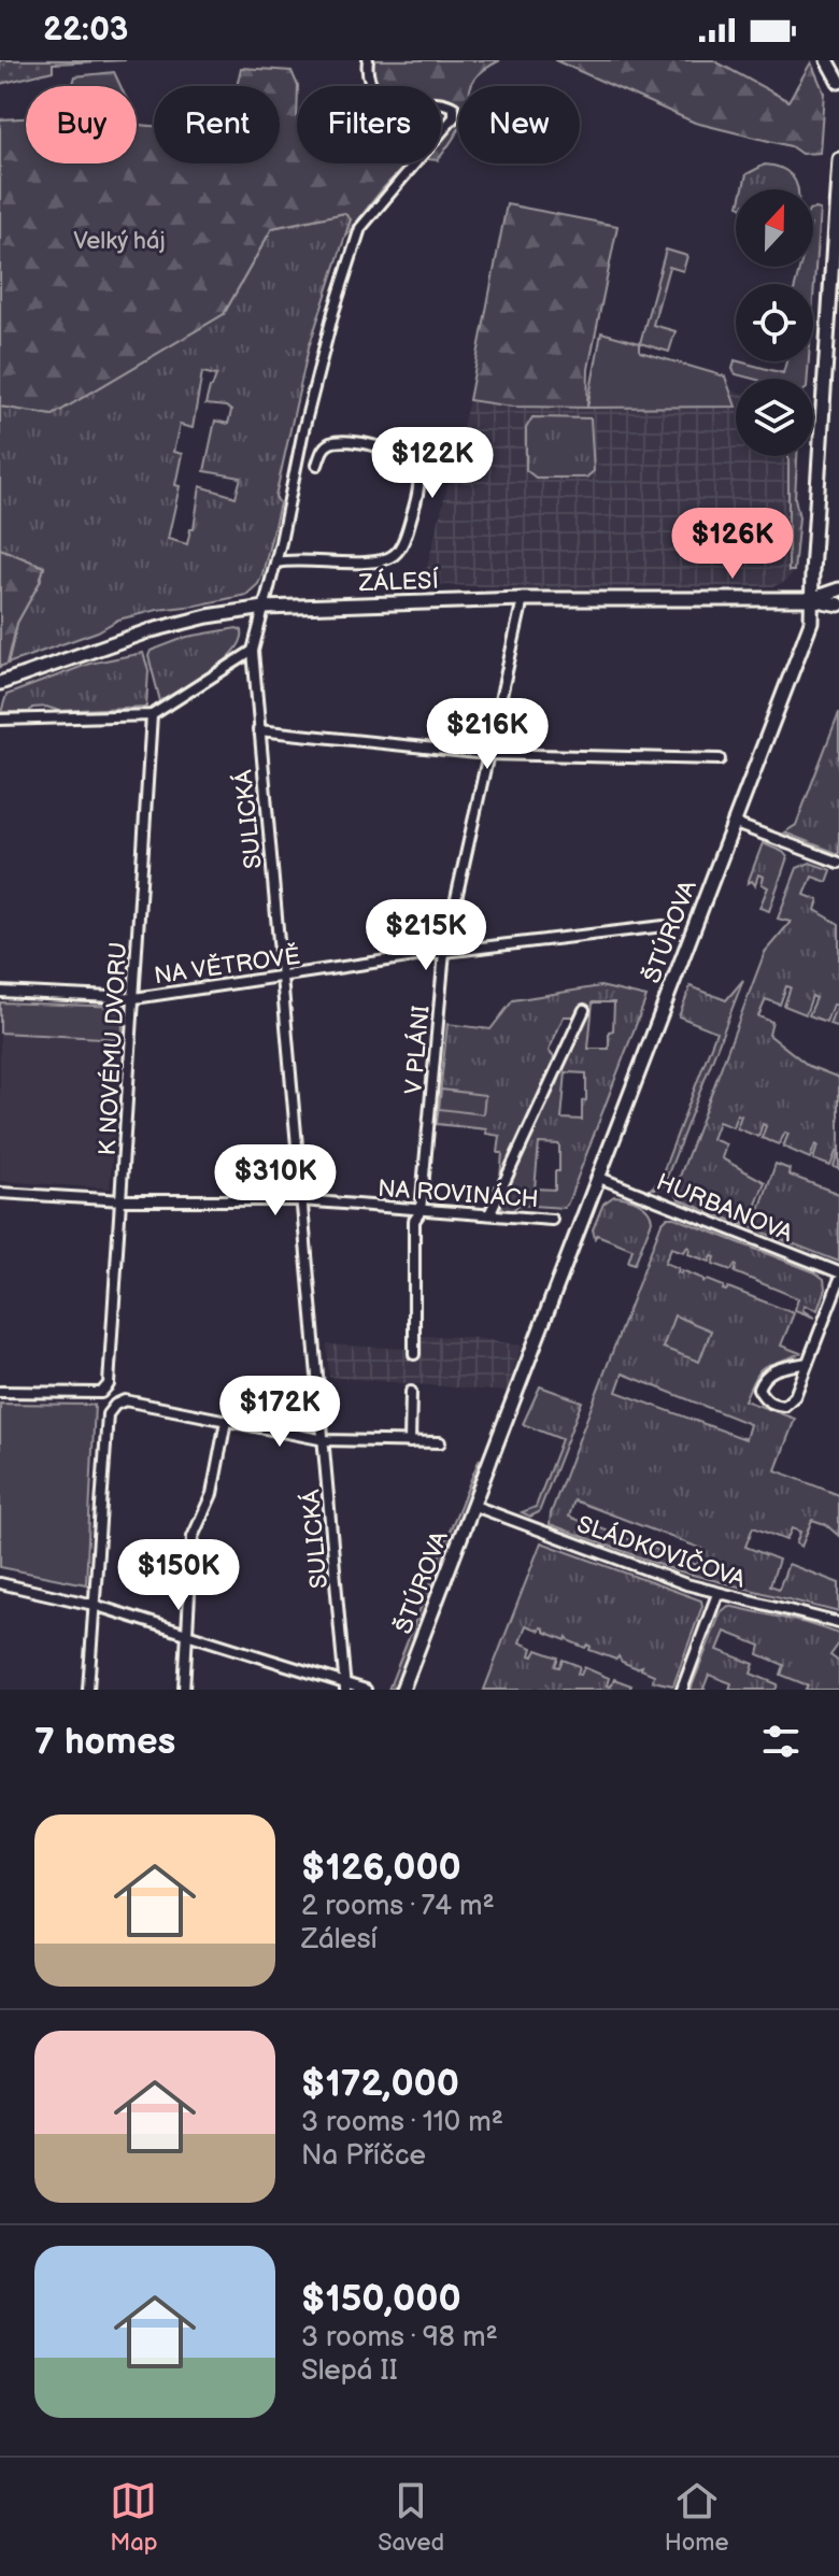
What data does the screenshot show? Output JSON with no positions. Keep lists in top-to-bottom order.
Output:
{
  "streets": {
    "street": [
      "ZÁLESÍ",
      "SULICKÁ",
      "ŠTÚROVA",
      "NA VĚTROVĚ",
      "K NOVÉMU DVORU",
      "V PLÁNI",
      "NA ROVINÁCH",
      "HURBANOVA",
      "SLÁDKOVIČOVA"
    ]
  },
  "crossings": [
    ["ZÁLESÍ", "SULICKÁ"],
    ["ZÁLESÍ", "ŠTÚROVA"],
    ["ZÁLESÍ", "V PLÁNI"],
    ["SULICKÁ", "NA VĚTROVĚ"],
    ["SULICKÁ", "NA ROVINÁCH"],
    ["ŠTÚROVA", "HURBANOVA"],
    ["ŠTÚROVA", "SLÁDKOVIČOVA"],
    ["NA VĚTROVĚ", "K NOVÉMU DVORU"],
    ["NA VĚTROVĚ", "V PLÁNI"],
    ["K NOVÉMU DVORU", "NA ROVINÁCH"],
    ["V PLÁNI", "NA ROVINÁCH"]
  ],
  "parks": ["Velký háj"],
  "north": "top",
  "page": {
    "status": "22:03",
    "chip": [
      "Buy",
      "Rent",
      "Filters",
      "New"
    ],
    "price": [
      "$122K",
      "$126K",
      "$216K",
      "$215K",
      "$310K",
      "$172K",
      "$150K"
    ],
    "heading": "7 homes",
    "list": [
      {
        "name": "$126,000",
        "note": "2 rooms · 74 m² · Zálesí"
      },
      {
        "name": "$172,000",
        "note": "3 rooms · 110 m² · Na Příčce"
      },
      {
        "name": "$150,000",
        "note": "3 rooms · 98 m² · Slepá II"
      }
    ],
    "tabs": ["Map", "Saved", "Home"]
  }
}
